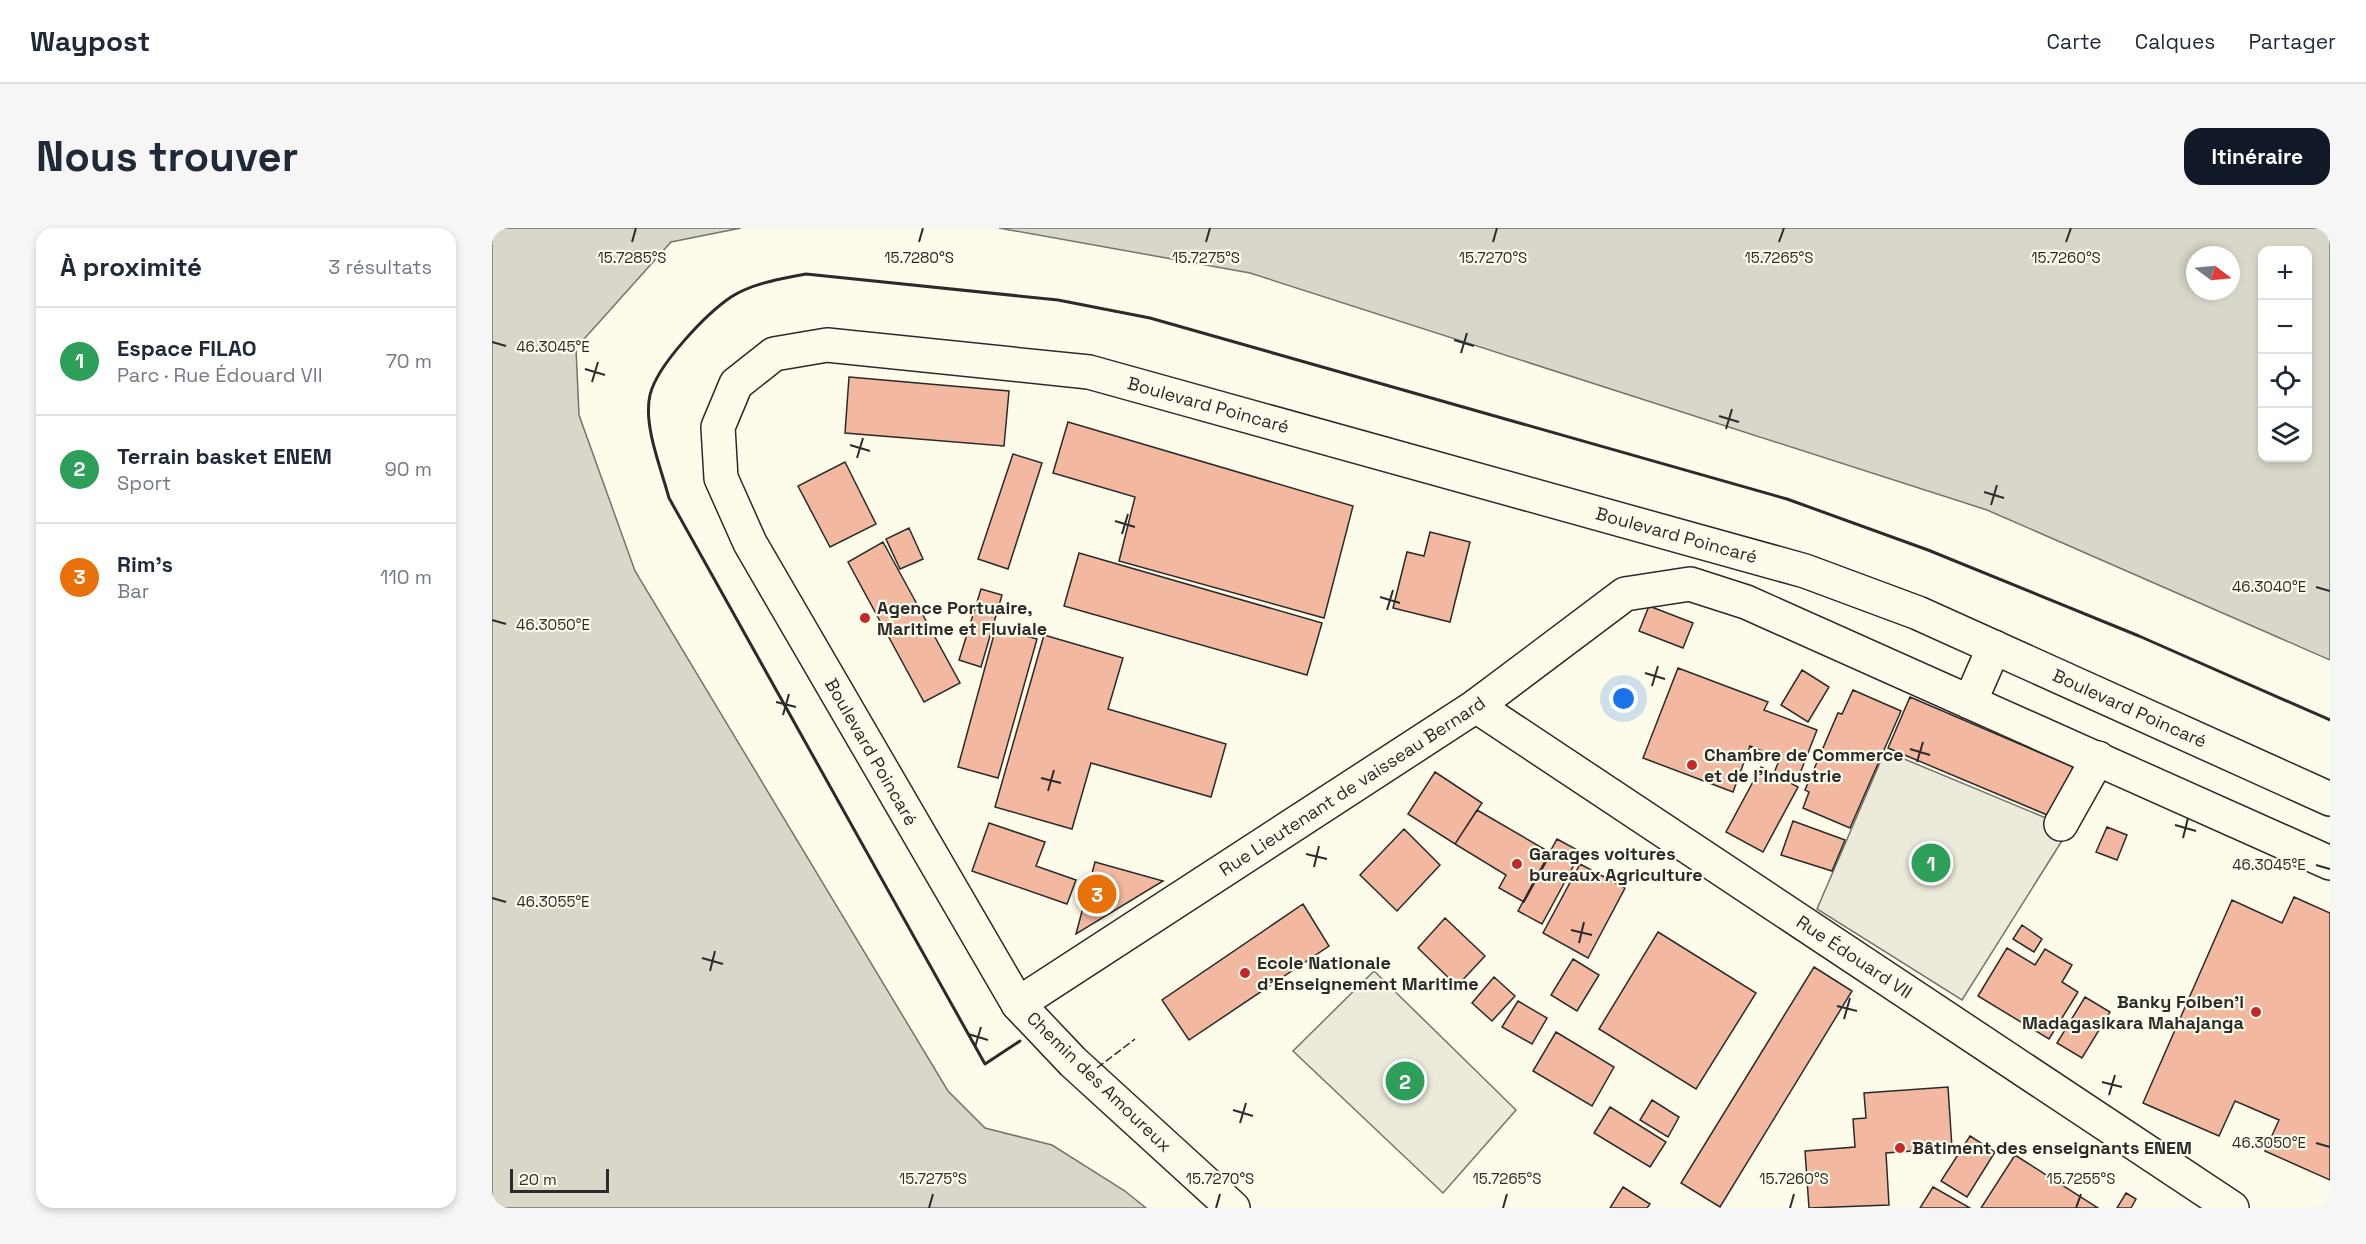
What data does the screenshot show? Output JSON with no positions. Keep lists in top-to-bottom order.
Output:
{
  "streets": {
    "street": [
      "Boulevard Poincaré",
      "Rue Lieutenant de vaisseau Bernard",
      "Rue Édouard VII",
      "Chemin des Amoureux"
    ]
  },
  "crossings": [
    ["Boulevard Poincaré", "Rue Lieutenant de vaisseau Bernard"],
    ["Boulevard Poincaré", "Chemin des Amoureux"],
    ["Rue Lieutenant de vaisseau Bernard", "Rue Édouard VII"],
    ["Rue Lieutenant de vaisseau Bernard", "Chemin des Amoureux"]
  ],
  "places": [
    "Agence Portuaire, Maritime et Fluviale",
    "Chambre de Commerce et de l'Industrie",
    "Garages voitures bureaux Agriculture",
    "Ecole Nationale d'Enseignement Maritime",
    "Banky Foiben'i Madagasikara Mahajanga",
    "Bâtiment des enseignants ENEM"
  ],
  "scale_bar": "20 m",
  "north": "right",
  "page": {
    "header": "Waypost",
    "nav": ["Carte", "Calques", "Partager"],
    "buttons": "Itinéraire",
    "title": "Nous trouver",
    "heading": ["À proximité", "3 résultats"],
    "map_buttons": ["+", "−"],
    "list": [
      {
        "mark": "1",
        "name": "Espace FILAO",
        "note": "Parc · Rue Édouard VII",
        "value": "70 m"
      },
      {
        "mark": "2",
        "name": "Terrain basket ENEM",
        "note": "Sport",
        "value": "90 m"
      },
      {
        "mark": "3",
        "name": "Rim's",
        "note": "Bar",
        "value": "110 m"
      }
    ],
    "pins": ["1", "3", "2"],
    "scale": "20 m"
  },
  "coordinates": [
    "15.7285°S",
    "15.7280°S",
    "15.7275°S",
    "15.7270°S",
    "15.7265°S",
    "15.7260°S",
    "46.3045°E",
    "46.3040°E",
    "46.3050°E",
    "46.3055°E",
    "15.7255°S"
  ]
}
